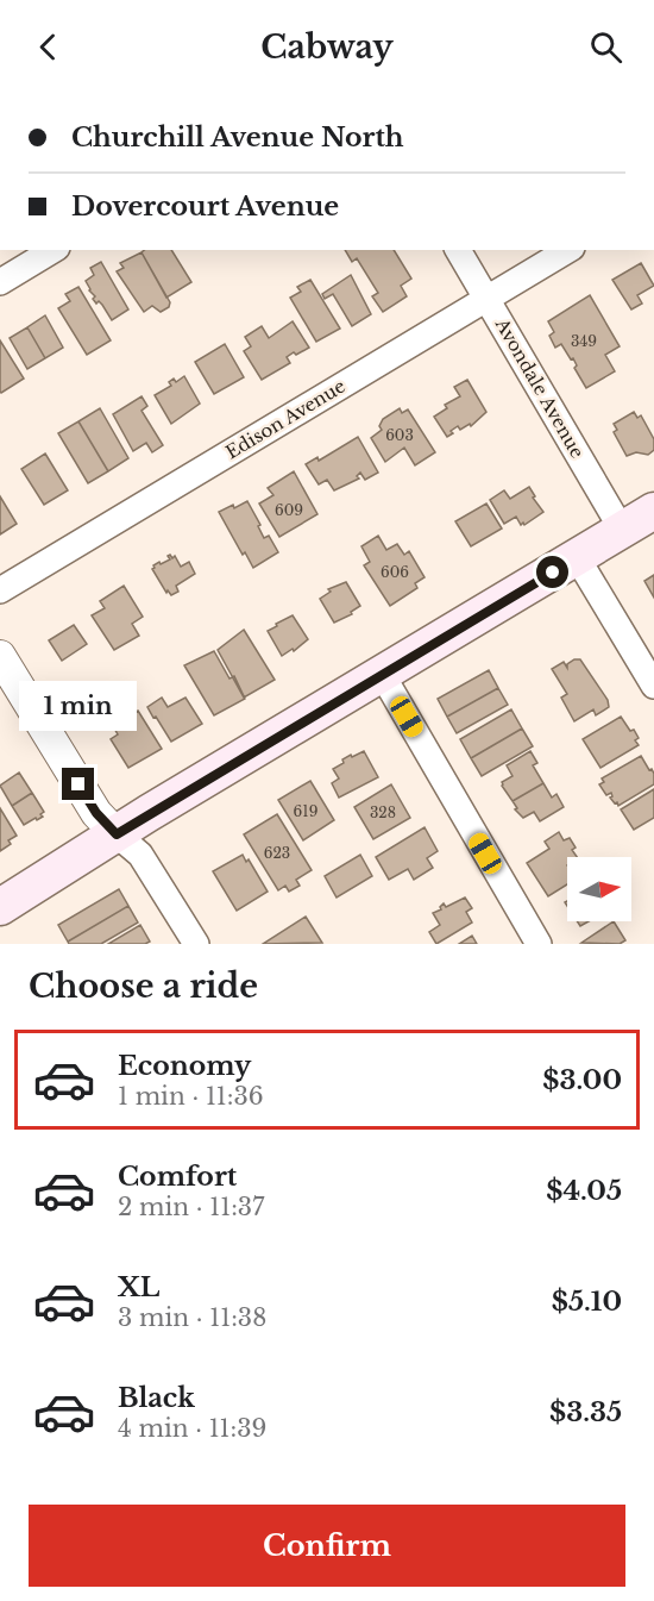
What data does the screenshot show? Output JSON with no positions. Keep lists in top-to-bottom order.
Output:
{
  "streets": {
    "street": ["Avondale Avenue", "Edison Avenue"]
  },
  "crossings": [
    ["Avondale Avenue", "Edison Avenue"]
  ],
  "house_numbers": [
    "349",
    "603",
    "609",
    "606",
    "619",
    "328",
    "623"
  ],
  "north": "right",
  "page": {
    "header": "Cabway",
    "banner": ["Churchill Avenue North", "Dovercourt Avenue"],
    "bubble": "1 min",
    "heading": "Choose a ride",
    "list": [
      {
        "name": "Economy",
        "note": "1 min · 11:36",
        "value": "$3.00"
      },
      {
        "name": "Comfort",
        "note": "2 min · 11:37",
        "value": "$4.05"
      },
      {
        "name": "XL",
        "note": "3 min · 11:38",
        "value": "$5.10"
      },
      {
        "name": "Black",
        "note": "4 min · 11:39",
        "value": "$3.35"
      }
    ],
    "buttons": "Confirm"
  }
}
